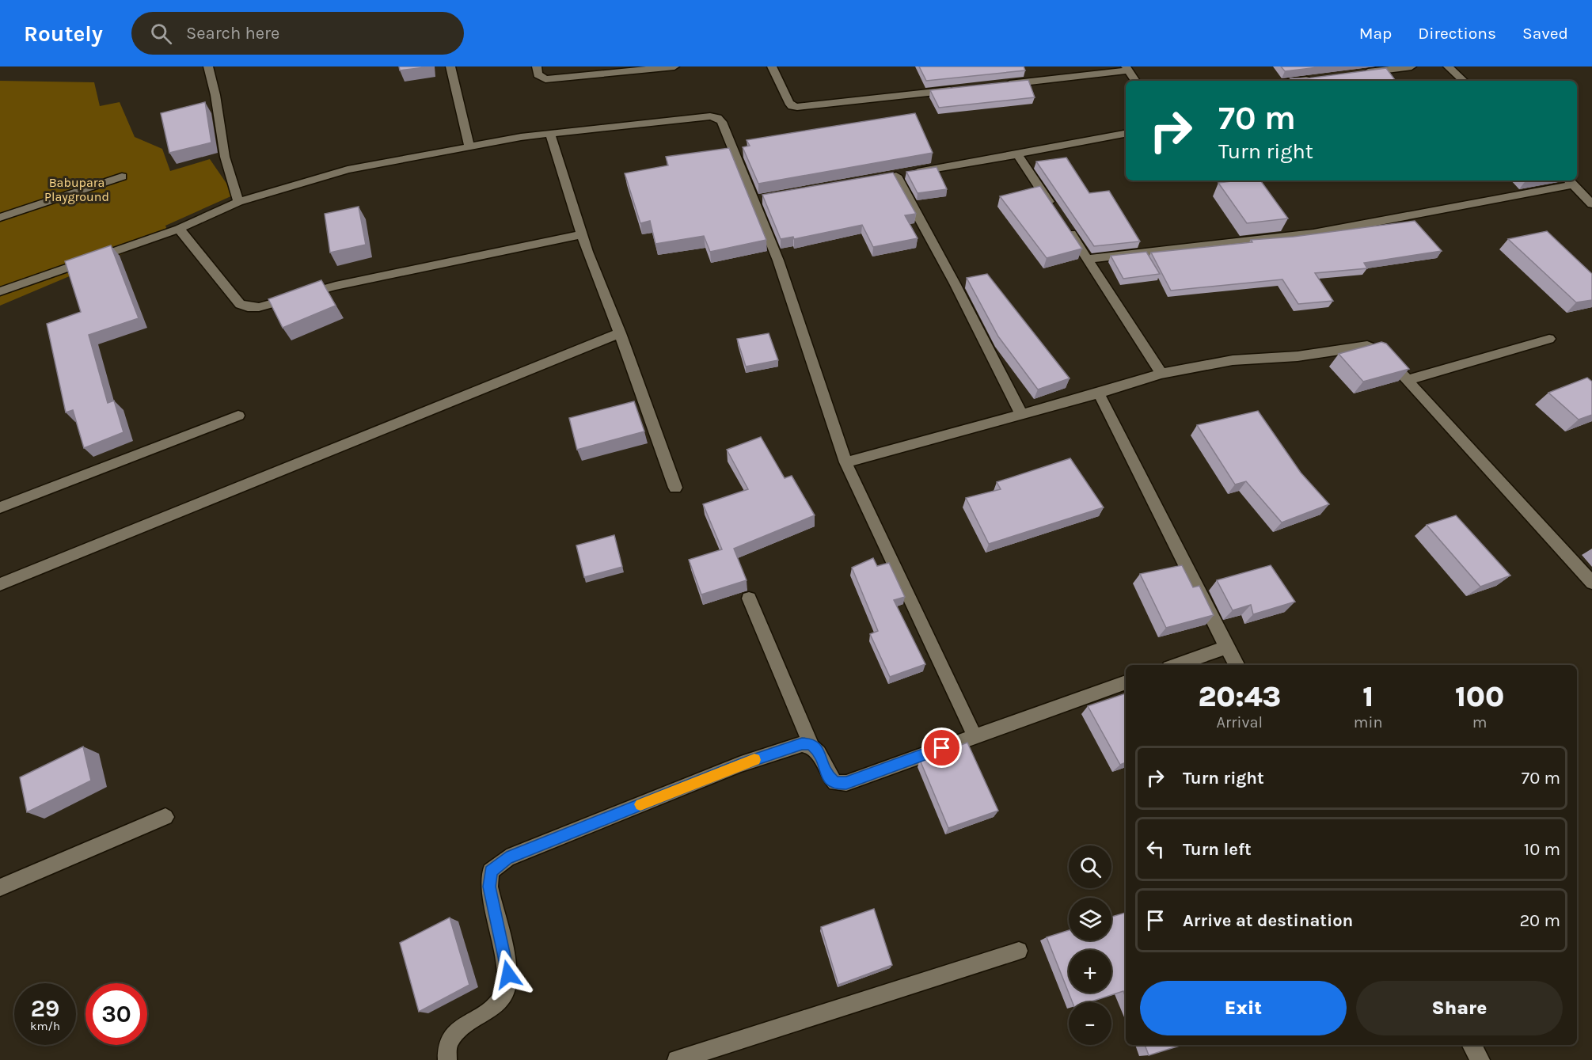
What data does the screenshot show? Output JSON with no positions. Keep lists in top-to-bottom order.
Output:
{
  "parks": ["Babupara Playground"],
  "page": {
    "header": "Routely",
    "search": "Search here",
    "nav": ["Map", "Directions", "Saved"],
    "turn": ["70 m", "Turn right"],
    "eta": [
      "20:43",
      "Arrival",
      "1",
      "min",
      "100",
      "m"
    ],
    "list": [
      {
        "name": "Turn right",
        "value": "70 m"
      },
      {
        "name": "Turn left",
        "value": "10 m"
      },
      {
        "name": "Arrive at destination",
        "value": "20 m"
      }
    ],
    "map_buttons": ["+", "−"],
    "buttons": ["Exit", "Share"],
    "speed": "29 km/h",
    "limit": "30"
  }
}
